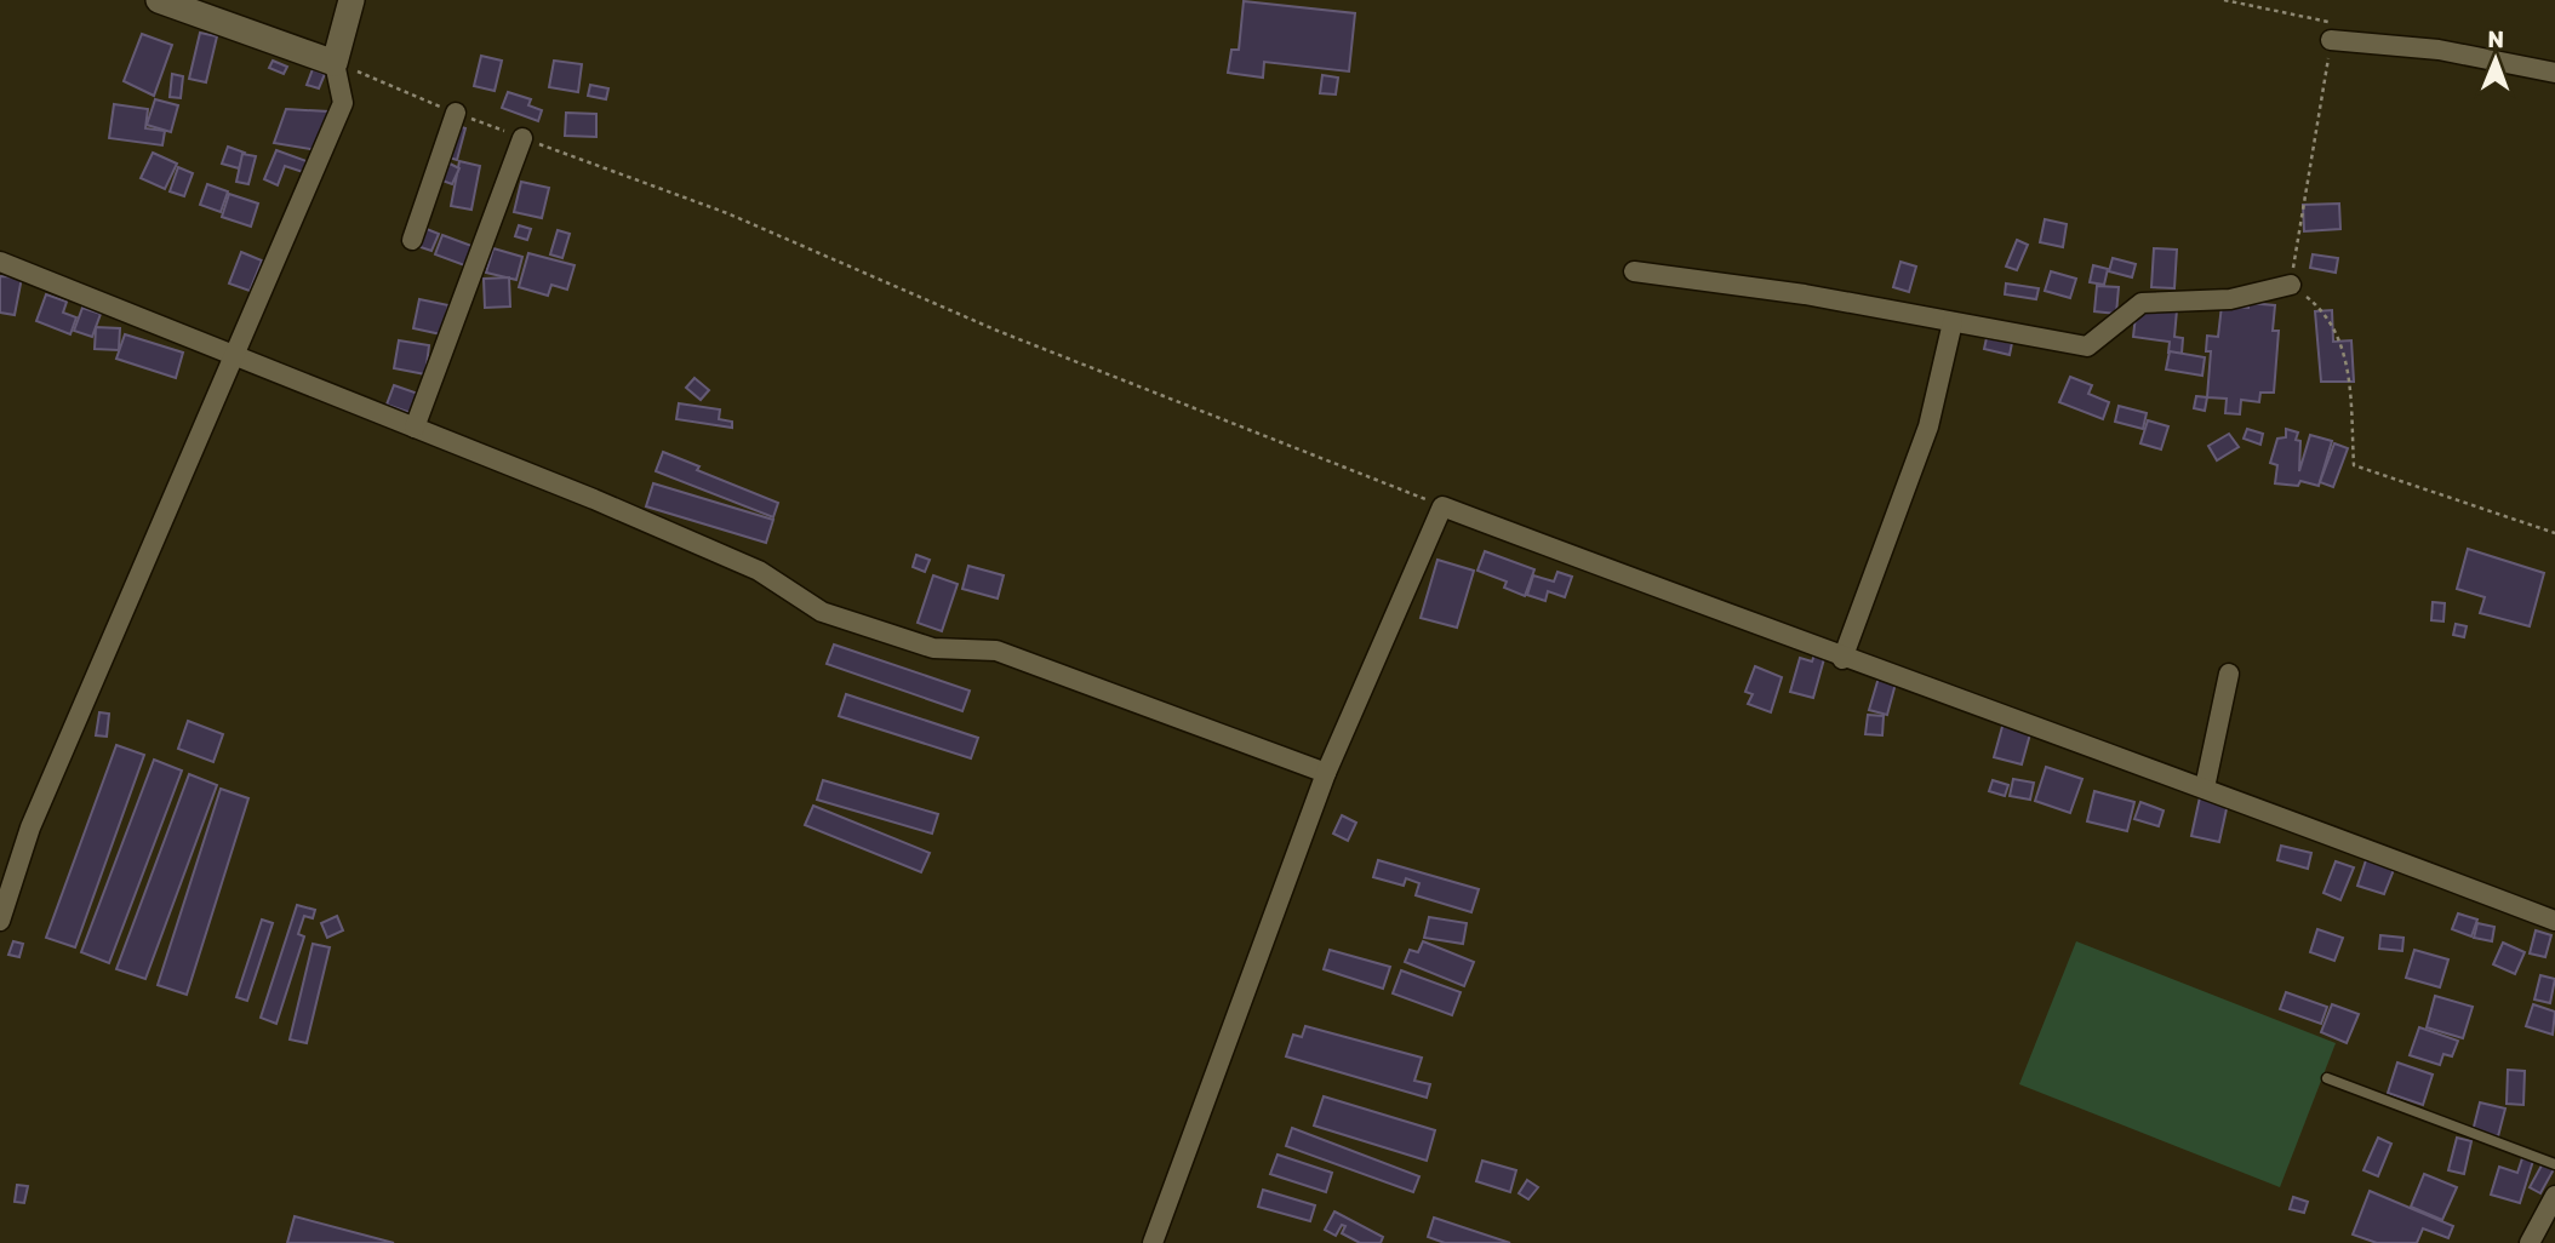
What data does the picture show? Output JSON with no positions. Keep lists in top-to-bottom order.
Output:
{
  "north": "top"
}
